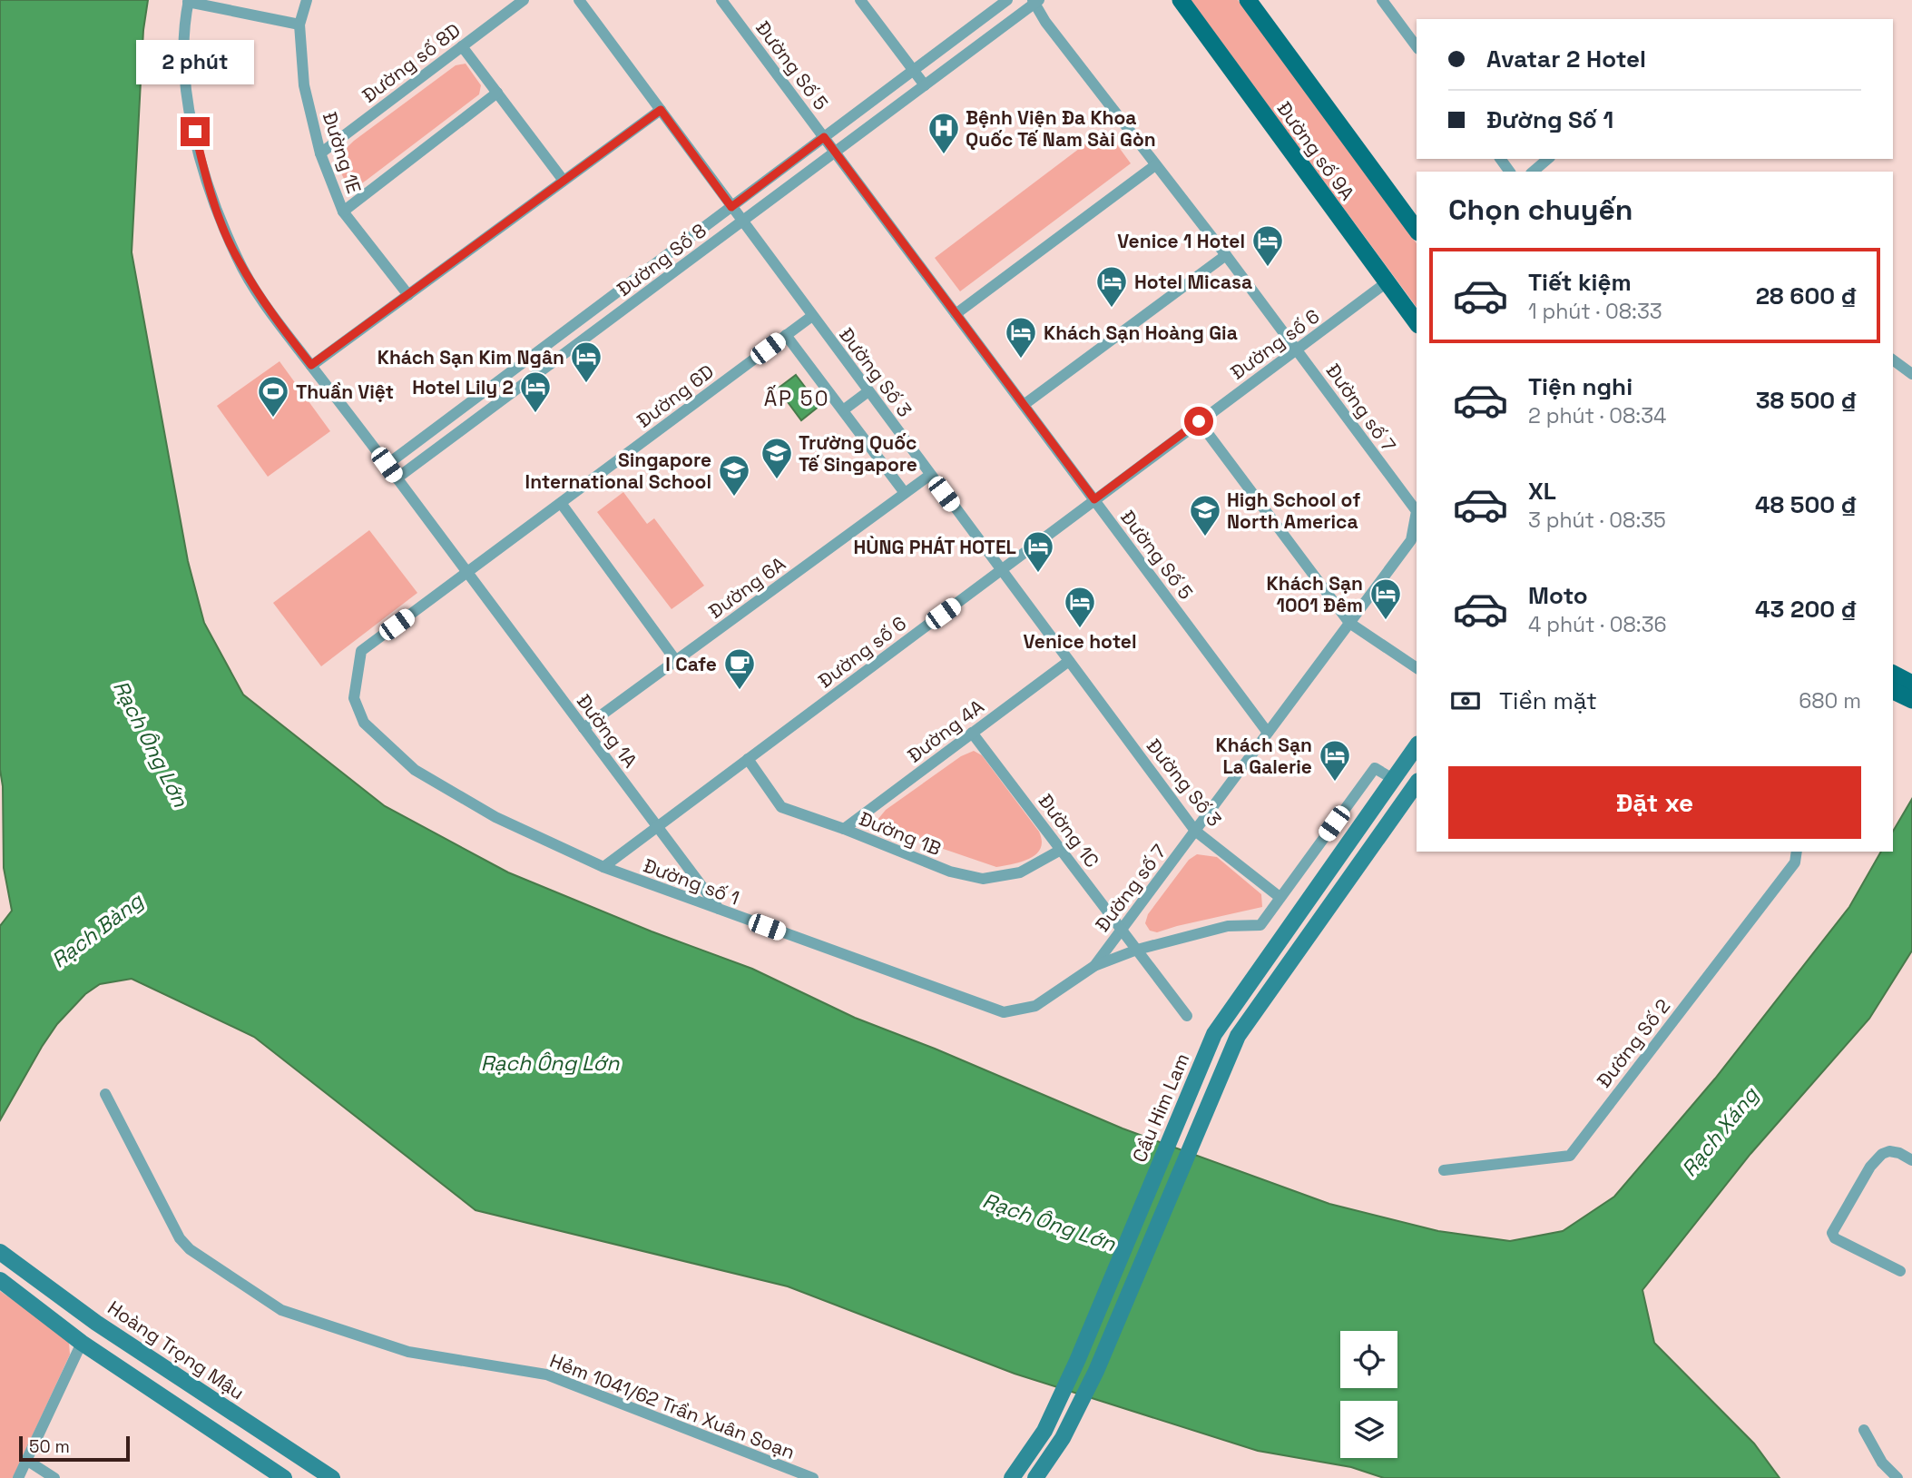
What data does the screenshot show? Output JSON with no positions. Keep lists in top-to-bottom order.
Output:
{
  "streets": {
    "main road": ["Đường số 9A", "Cầu Him Lam", "Hoàng Trọng Mậu"],
    "street": [
      "Đường số 8D",
      "Đường Số 5",
      "Đường 1E",
      "Đường Số 8",
      "Đường số 6",
      "Đường Số 3",
      "Đường 6D",
      "Đường số 7",
      "Đường 6A",
      "Đường 1A",
      "Đường 4A",
      "Đường 1C",
      "Đường 1B",
      "Đường số 1",
      "Đường Số 2",
      "Hẻm 1041/62 Trần Xuân Soạn"
    ]
  },
  "crossings": [
    ["Đường số 8D", "Đường 1E"],
    ["Đường Số 5", "Đường Số 8"],
    ["Đường Số 5", "Đường số 6"],
    ["Đường Số 5", "Đường số 7"],
    ["Đường số 9A", "Đường số 6"],
    ["Đường Số 8", "Đường Số 3"],
    ["Đường Số 8", "Đường số 7"],
    ["Đường số 6", "Đường Số 3"],
    ["Đường số 6", "Đường số 7"],
    ["Đường số 6", "Đường 1A"],
    ["Đường số 6", "Đường 1B"],
    ["Đường số 6", "Đường số 1"],
    ["Đường Số 3", "Đường 6D"],
    ["Đường Số 3", "Đường số 7"],
    ["Đường Số 3", "Đường 6A"],
    ["Đường Số 3", "Đường 4A"],
    ["Đường Số 3", "Đường số 1"],
    ["Đường 6D", "Đường 1A"],
    ["Đường 6D", "Đường số 1"],
    ["Đường số 7", "Đường 1C"],
    ["Đường số 7", "Đường số 1"],
    ["Đường 6A", "Đường 1A"],
    ["Đường 1A", "Đường số 1"],
    ["Đường 4A", "Đường 1C"],
    ["Đường 4A", "Đường 1B"],
    ["Đường 1C", "Đường 1B"],
    ["Đường 1C", "Đường số 1"]
  ],
  "districts": ["ẤP 50"],
  "water": ["Rạch Ông Lớn", "Rạch Bàng", "Rạch Xáng"],
  "places": {
    "hospital": ["Bệnh Viện Đa Khoa Quốc Tế Nam Sài Gòn"],
    "hotel": [
      "Venice 1 Hotel",
      "Hotel Micasa",
      "Khách Sạn Hoàng Gia",
      "Khách Sạn Kim Ngân",
      "Hotel Lily 2",
      "HÙNG PHÁT HOTEL",
      "Khách Sạn 1001 Đêm",
      "Venice hotel",
      "Khách Sạn La Galerie"
    ],
    "sports": ["Thuần Việt"],
    "school or university": ["Trường Quốc Tế Singapore", "Singapore International School", "High School of North America"],
    "cafe": ["I Cafe"]
  },
  "scale_bar": "50 m",
  "page": {
    "banner": ["Avatar 2 Hotel", "Đường Số 1"],
    "bubble": "2 phút",
    "heading": "Chọn chuyến",
    "list": [
      {
        "name": "Tiết kiệm",
        "note": "1 phút · 08:33",
        "value": "28 600 ₫"
      },
      {
        "name": "Tiện nghi",
        "note": "2 phút · 08:34",
        "value": "38 500 ₫"
      },
      {
        "name": "XL",
        "note": "3 phút · 08:35",
        "value": "48 500 ₫"
      },
      {
        "name": "Moto",
        "note": "4 phút · 08:36",
        "value": "43 200 ₫"
      }
    ],
    "pay": ["Tiền mặt", "680 m"],
    "buttons": "Đặt xe",
    "scale": "50 m"
  }
}
